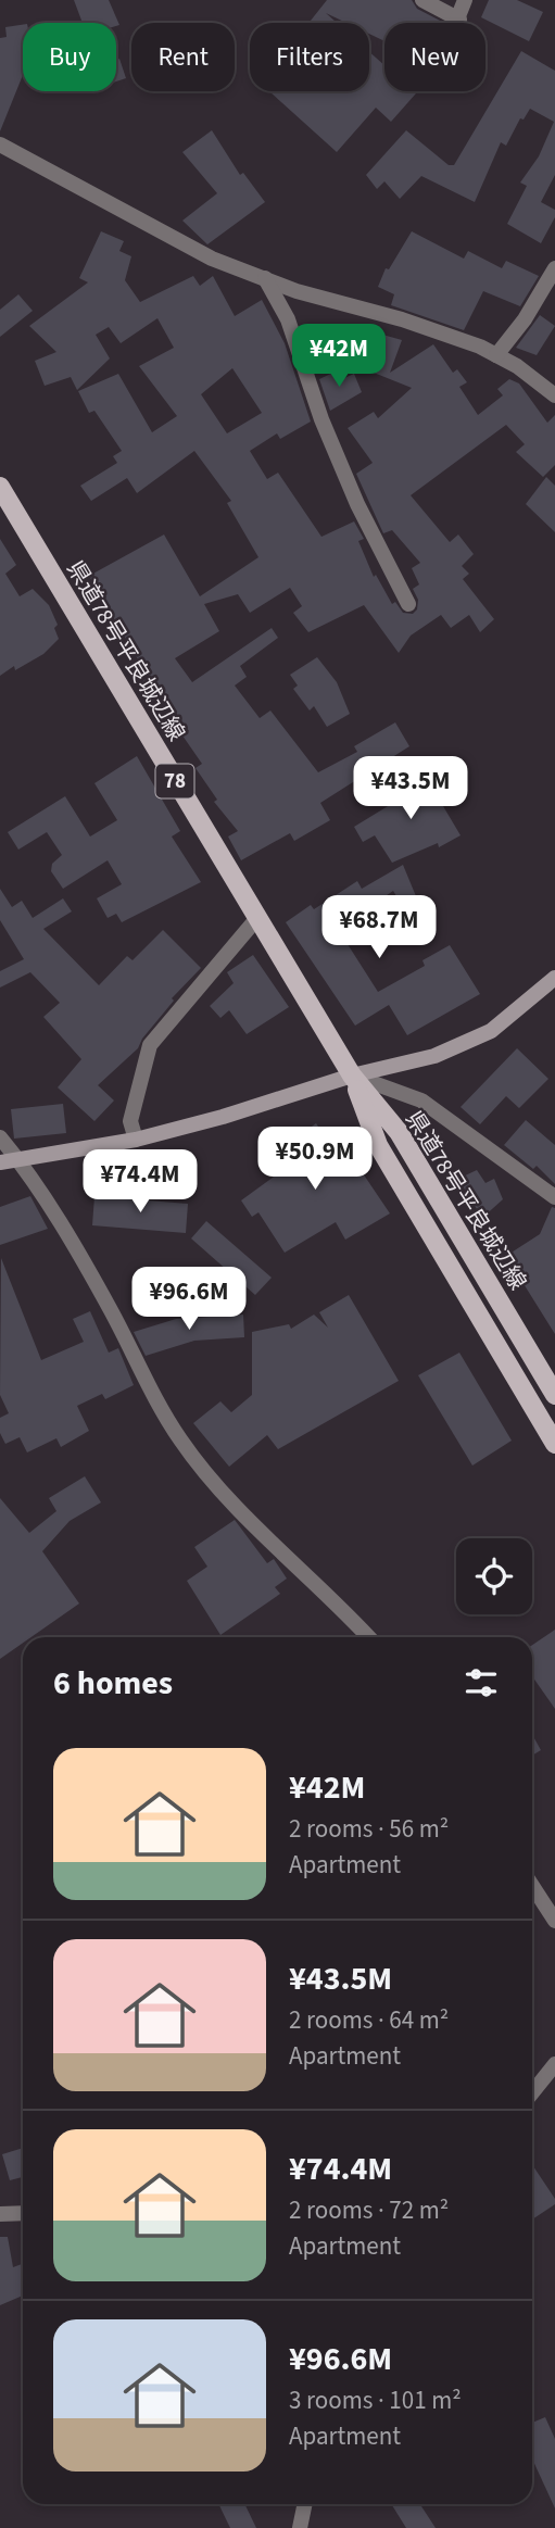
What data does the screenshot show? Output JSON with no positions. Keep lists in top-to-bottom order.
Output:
{
  "streets": {
    "main road": ["県道78号平良城辺線", "78"]
  },
  "page": {
    "chip": [
      "Buy",
      "Rent",
      "Filters",
      "New"
    ],
    "price": [
      "¥42M",
      "¥43.5M",
      "¥68.7M",
      "¥50.9M",
      "¥74.4M",
      "¥96.6M"
    ],
    "heading": "6 homes",
    "list": [
      {
        "name": "¥42M",
        "note": "2 rooms · 56 m² · Apartment"
      },
      {
        "name": "¥43.5M",
        "note": "2 rooms · 64 m² · Apartment"
      },
      {
        "name": "¥74.4M",
        "note": "2 rooms · 72 m² · Apartment"
      },
      {
        "name": "¥96.6M",
        "note": "3 rooms · 101 m² · Apartment"
      }
    ]
  }
}
